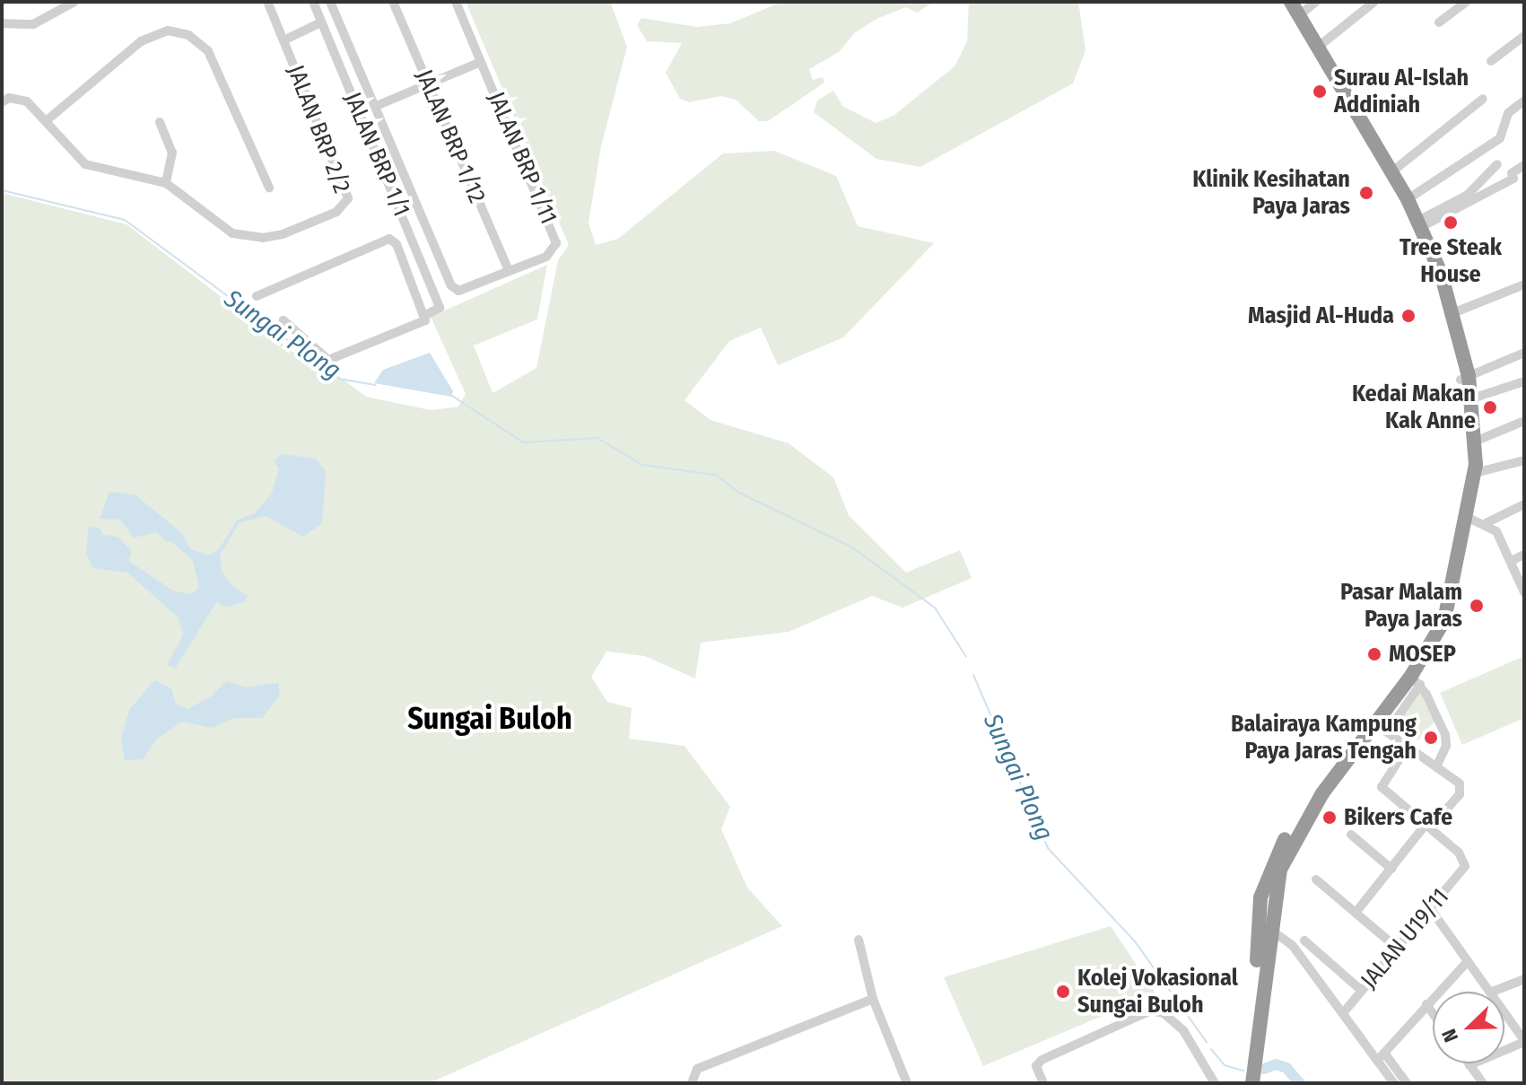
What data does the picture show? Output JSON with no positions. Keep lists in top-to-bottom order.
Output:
{
  "streets": {
    "street": [
      "JALAN BRP 2/2",
      "JALAN BRP 1/12",
      "JALAN BRP 1/1",
      "JALAN BRP 1/11",
      "JALAN U19/11"
    ]
  },
  "crossings": [
    ["JALAN BRP 1/12", "JALAN BRP 1/11"]
  ],
  "districts": ["Sungai Buloh"],
  "water": ["Sungai Plong"],
  "places": [
    "Surau Al-Islah Addiniah",
    "Klinik Kesihatan Paya Jaras",
    "Tree Steak House",
    "Masjid Al-Huda",
    "Kedai Makan Kak Anne",
    "Pasar Malam Paya Jaras",
    "MOSEP",
    "Balairaya Kampung Paya Jaras Tengah",
    "Bikers Cafe",
    "Kolej Vokasional Sungai Buloh"
  ],
  "north": "bottom left"
}
